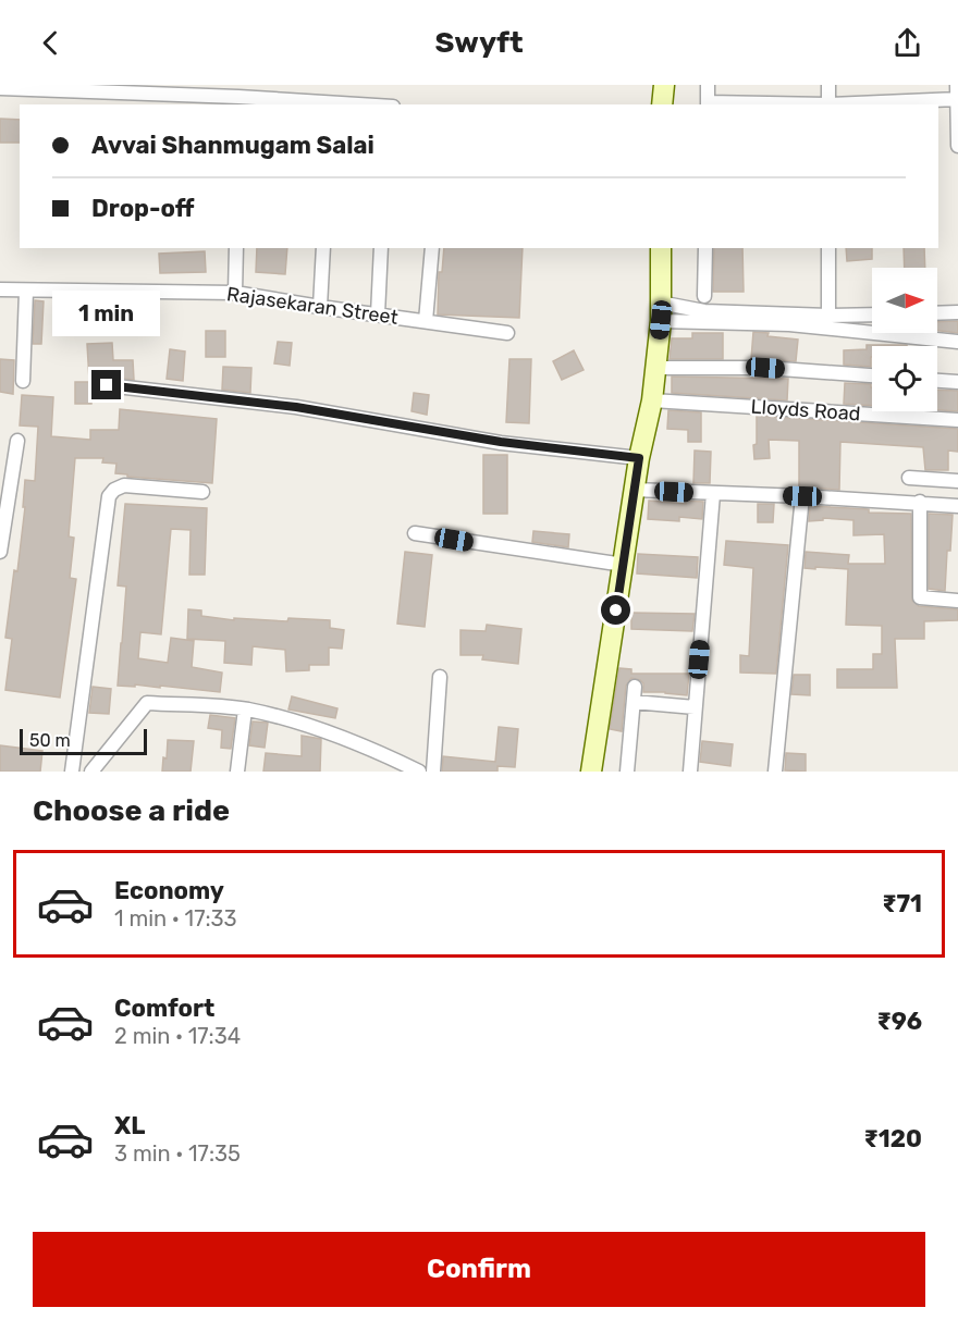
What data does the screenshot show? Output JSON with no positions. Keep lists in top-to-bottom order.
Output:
{
  "streets": {
    "street": ["Rajasekaran Street", "Lloyds Road"]
  },
  "scale_bar": "50 m",
  "north": "right",
  "page": {
    "header": "Swyft",
    "banner": ["Avvai Shanmugam Salai", "Drop-off"],
    "bubble": "1 min",
    "scale": "50 m",
    "heading": "Choose a ride",
    "list": [
      {
        "name": "Economy",
        "note": "1 min · 17:33",
        "value": "₹71"
      },
      {
        "name": "Comfort",
        "note": "2 min · 17:34",
        "value": "₹96"
      },
      {
        "name": "XL",
        "note": "3 min · 17:35",
        "value": "₹120"
      }
    ],
    "buttons": "Confirm"
  }
}
